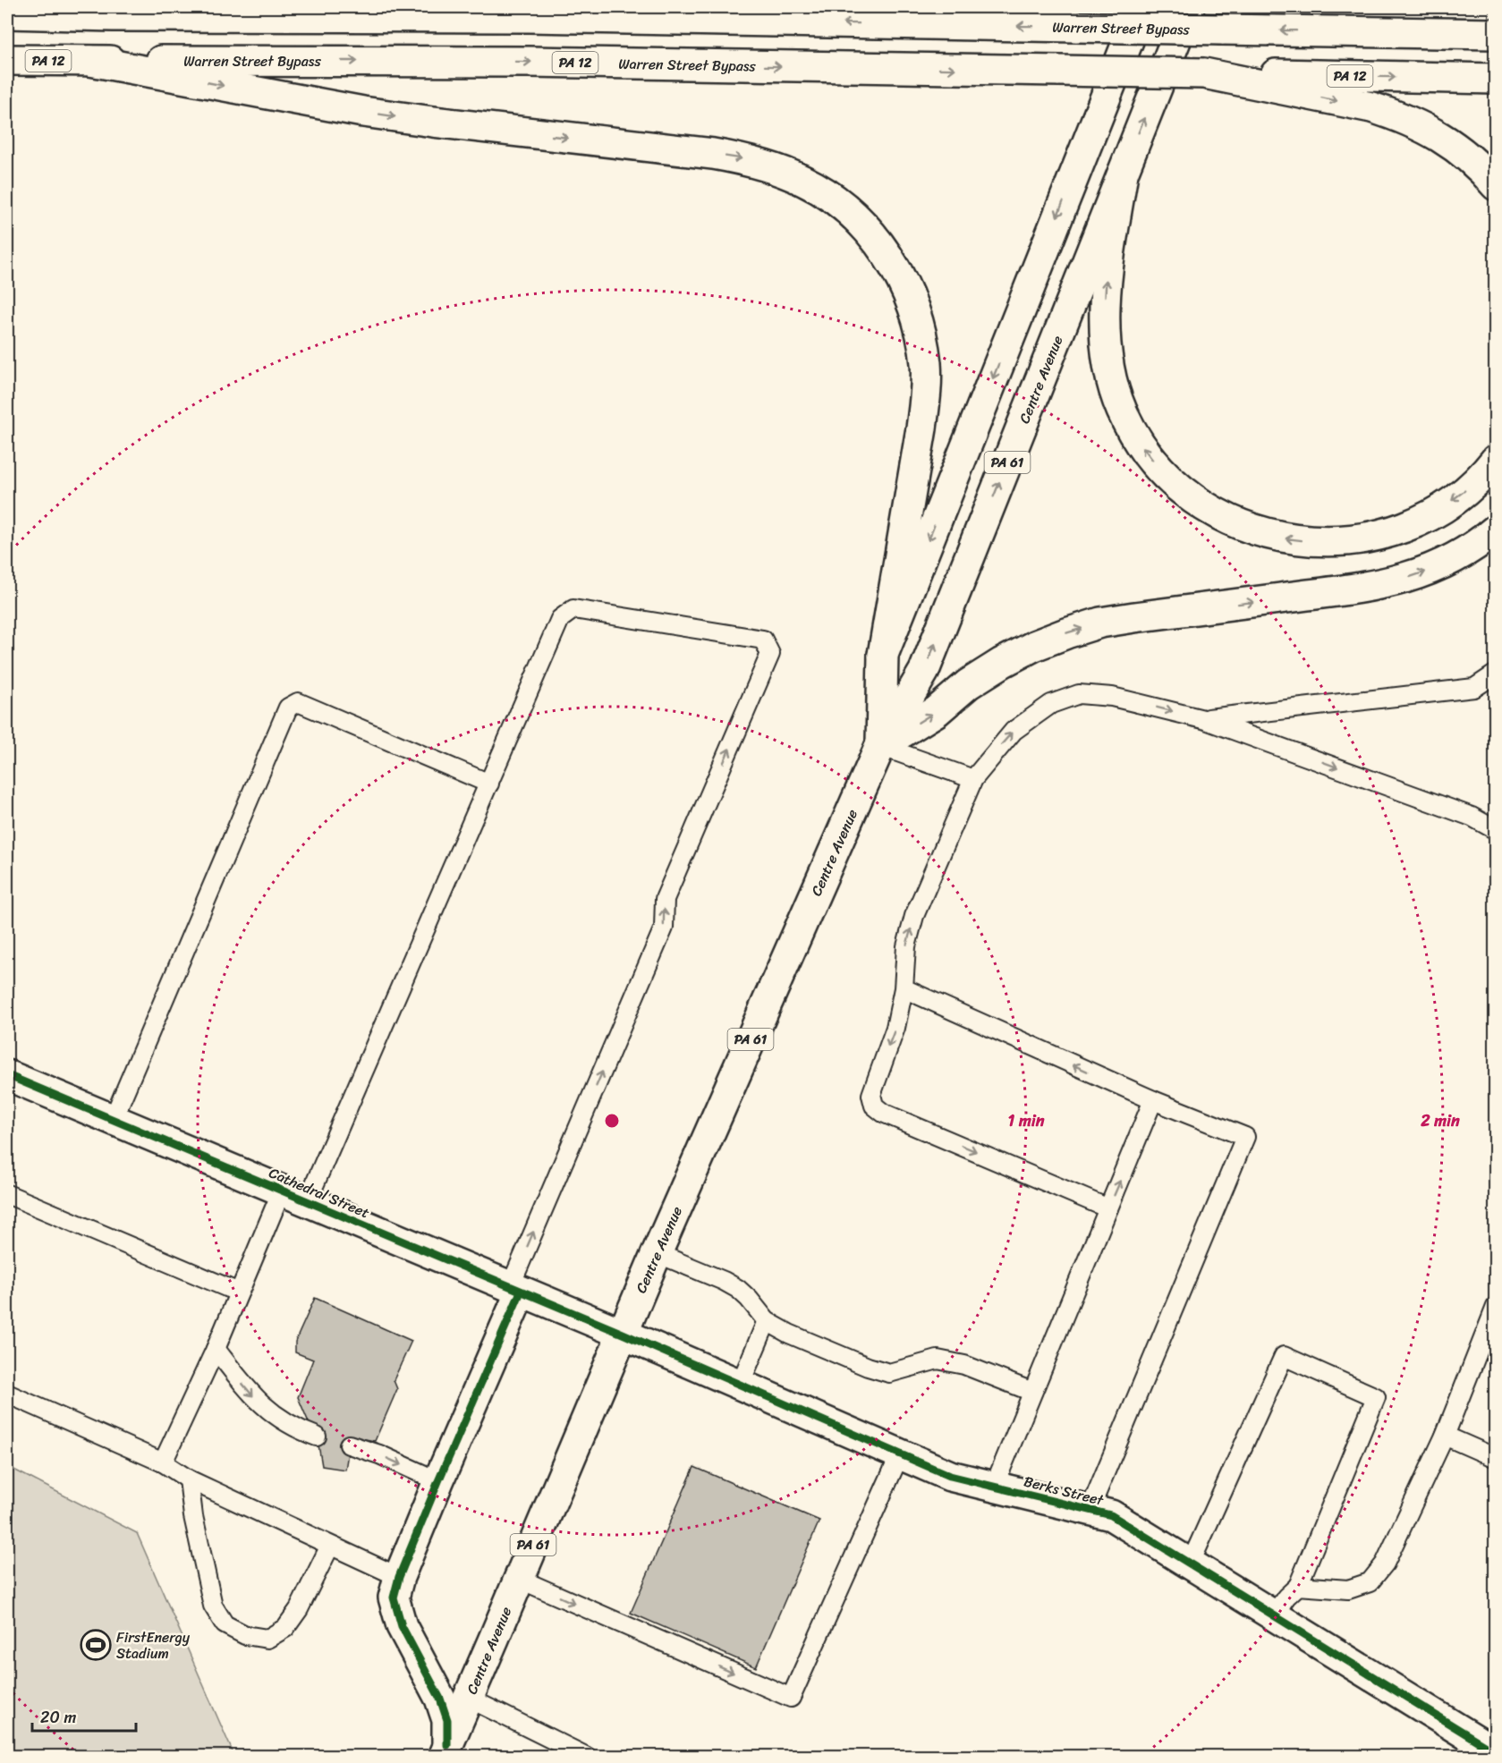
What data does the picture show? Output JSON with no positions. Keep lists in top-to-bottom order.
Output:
{
  "streets": {
    "main road": [
      "Warren Street Bypass",
      "PA 12",
      "Centre Avenue",
      "PA 61",
      "Cathedral Street",
      "Berks Street"
    ]
  },
  "crossings": [
    ["Centre Avenue", "Cathedral Street"],
    ["Centre Avenue", "Berks Street"],
    ["Cathedral Street", "Berks Street"]
  ],
  "places": {
    "sports": ["FirstEnergy Stadium"]
  },
  "scale_bar": "20 m",
  "rings": ["1 min", "2 min"]
}
